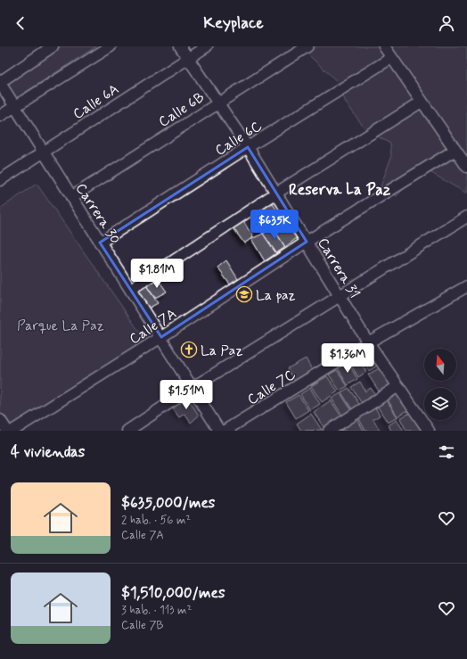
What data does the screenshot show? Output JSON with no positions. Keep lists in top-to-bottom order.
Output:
{
  "streets": {
    "street": [
      "Calle 6A",
      "Calle 6B",
      "Calle 6C",
      "Carrera 30",
      "Carrera 31",
      "Calle 7A",
      "Calle 7C"
    ]
  },
  "crossings": [
    ["Calle 6A", "Carrera 30"],
    ["Calle 6A", "Carrera 31"],
    ["Calle 6B", "Carrera 30"],
    ["Calle 6B", "Carrera 31"],
    ["Calle 6C", "Carrera 30"],
    ["Calle 6C", "Carrera 31"],
    ["Carrera 30", "Calle 7A"],
    ["Carrera 31", "Calle 7A"],
    ["Carrera 31", "Calle 7C"]
  ],
  "districts": ["Reserva La Paz"],
  "parks": ["Parque La Paz"],
  "places": {
    "school or university": ["La paz"],
    "church": ["La Paz"]
  },
  "north": "top",
  "page": {
    "header": "Keyplace",
    "price": [
      "$635K",
      "$1.81M",
      "$1.36M",
      "$1.51M"
    ],
    "heading": "4 viviendas",
    "list": [
      {
        "name": "$635,000/mes",
        "note": "2 hab. · 56 m² · Calle 7A"
      },
      {
        "name": "$1,510,000/mes",
        "note": "3 hab. · 113 m² · Calle 7B"
      }
    ]
  }
}
